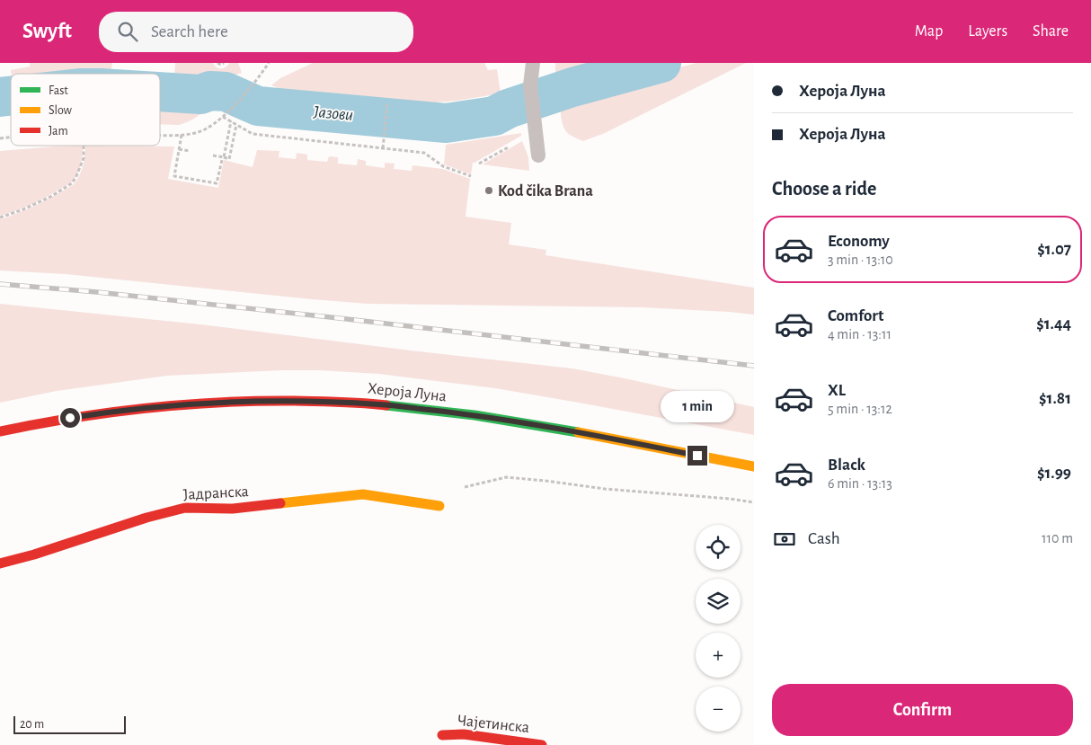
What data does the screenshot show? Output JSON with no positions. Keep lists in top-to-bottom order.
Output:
{
  "streets": {
    "main road": ["Хероја Луна", "Јадранска", "Чајетинска"]
  },
  "water": ["Јазови"],
  "places": ["Kod čika Brana"],
  "legend": ["Fast", "Slow", "Jam"],
  "scale_bar": "20 m",
  "page": {
    "header": "Swyft",
    "search": "Search here",
    "nav": ["Map", "Layers", "Share"],
    "banner": ["Хероја Луна", "Хероја Луна"],
    "heading": "Choose a ride",
    "list": [
      {
        "name": "Economy",
        "note": "3 min · 13:10",
        "value": "$1.07"
      },
      {
        "name": "Comfort",
        "note": "4 min · 13:11",
        "value": "$1.44"
      },
      {
        "name": "XL",
        "note": "5 min · 13:12",
        "value": "$1.81"
      },
      {
        "name": "Black",
        "note": "6 min · 13:13",
        "value": "$1.99"
      }
    ],
    "bubble": "1 min",
    "pay": ["Cash", "110 m"],
    "map_buttons": ["+", "−"],
    "buttons": "Confirm",
    "scale": "20 m"
  }
}
